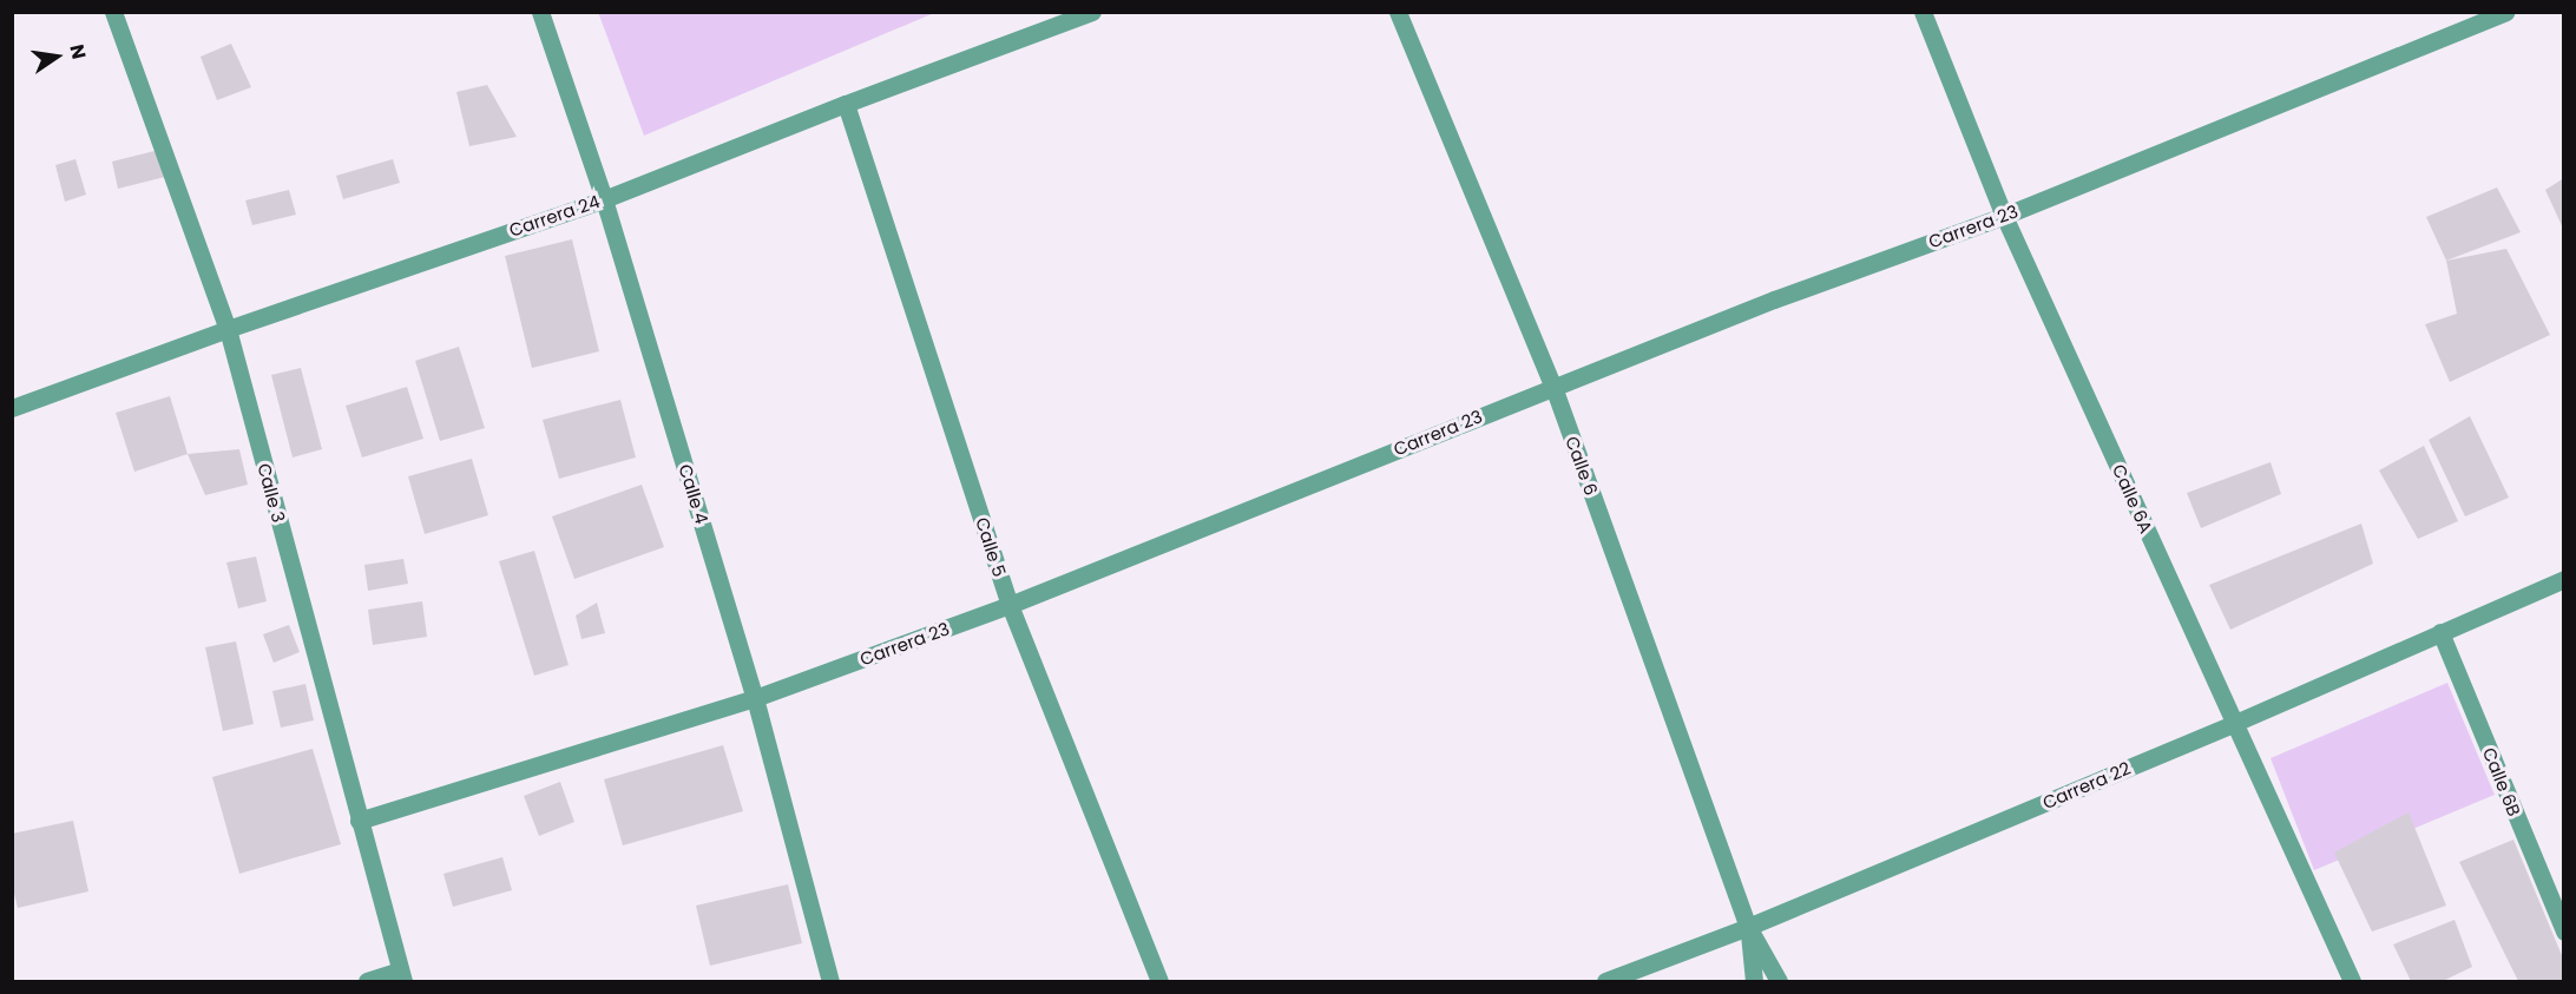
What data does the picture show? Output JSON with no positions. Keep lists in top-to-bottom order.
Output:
{
  "streets": {
    "street": [
      "Carrera 24",
      "Carrera 23",
      "Calle 6",
      "Calle 3",
      "Calle 4",
      "Calle 6A",
      "Calle 5",
      "Calle 6B",
      "Carrera 22"
    ]
  },
  "crossings": [
    ["Carrera 24", "Calle 3"],
    ["Carrera 24", "Calle 4"],
    ["Carrera 24", "Calle 5"],
    ["Carrera 23", "Calle 6"],
    ["Carrera 23", "Calle 3"],
    ["Carrera 23", "Calle 4"],
    ["Carrera 23", "Calle 6A"],
    ["Carrera 23", "Calle 5"],
    ["Calle 6", "Carrera 22"],
    ["Calle 6A", "Carrera 22"],
    ["Calle 6B", "Carrera 22"]
  ],
  "north": "right"
}
